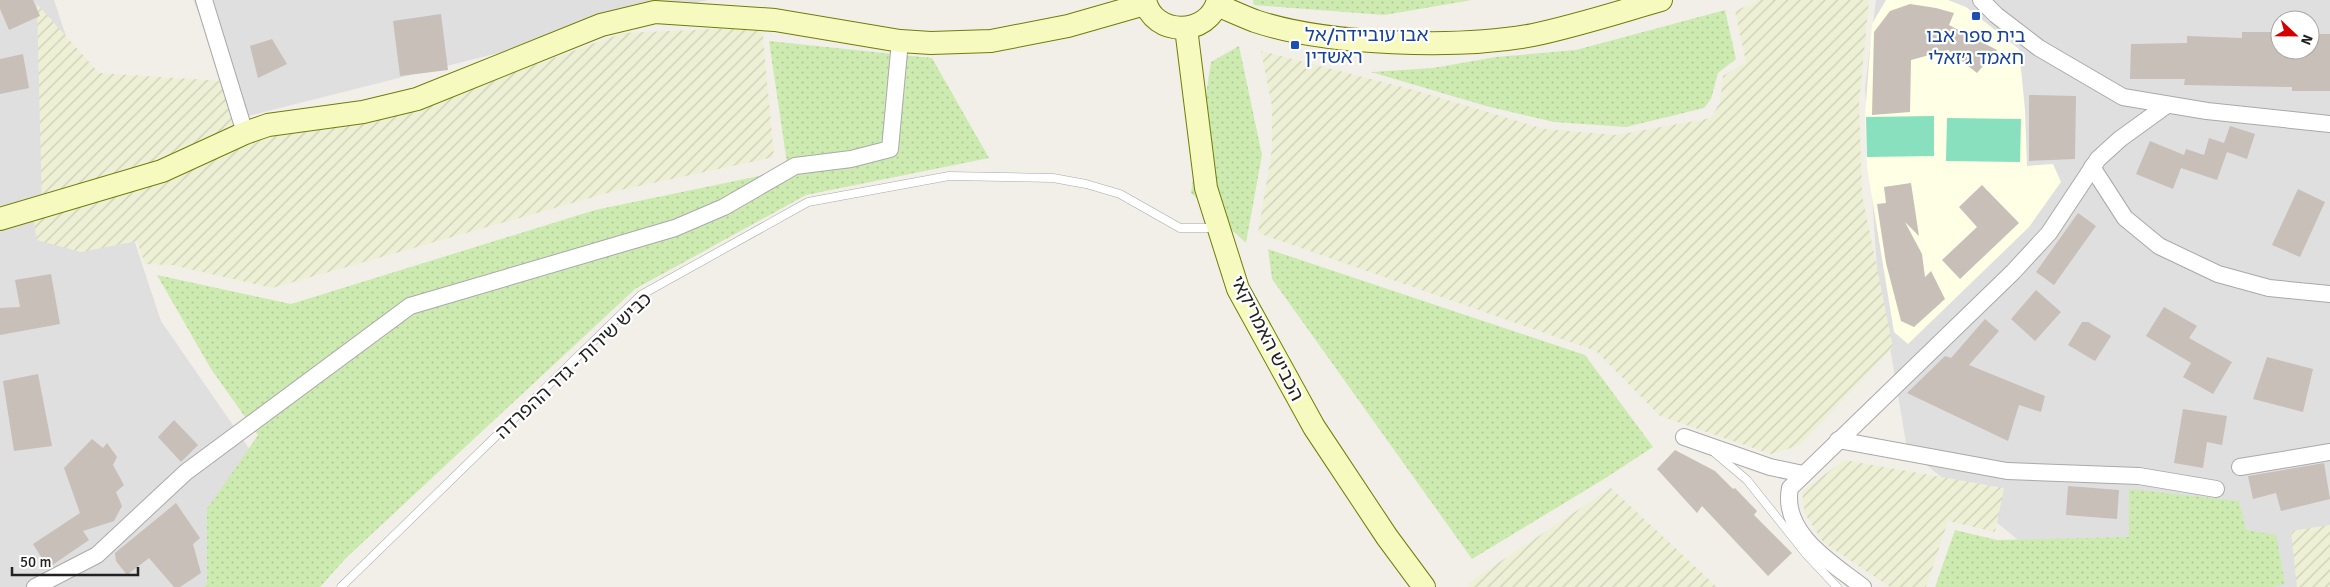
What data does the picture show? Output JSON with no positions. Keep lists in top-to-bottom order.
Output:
{
  "streets": {
    "street": ["הכביש האמריקאי"],
    "lane": ["כביש שירות - גדר ההפרדה"]
  },
  "crossings": [
    ["הכביש האמריקאי", "כביש שירות - גדר ההפרדה"]
  ],
  "places": {
    "transit": ["בית ספר אבו חאמד ג׳זאלי", "אבו עוביידה/אל ראשדין"]
  },
  "scale_bar": "50 m",
  "north": "right"
}
